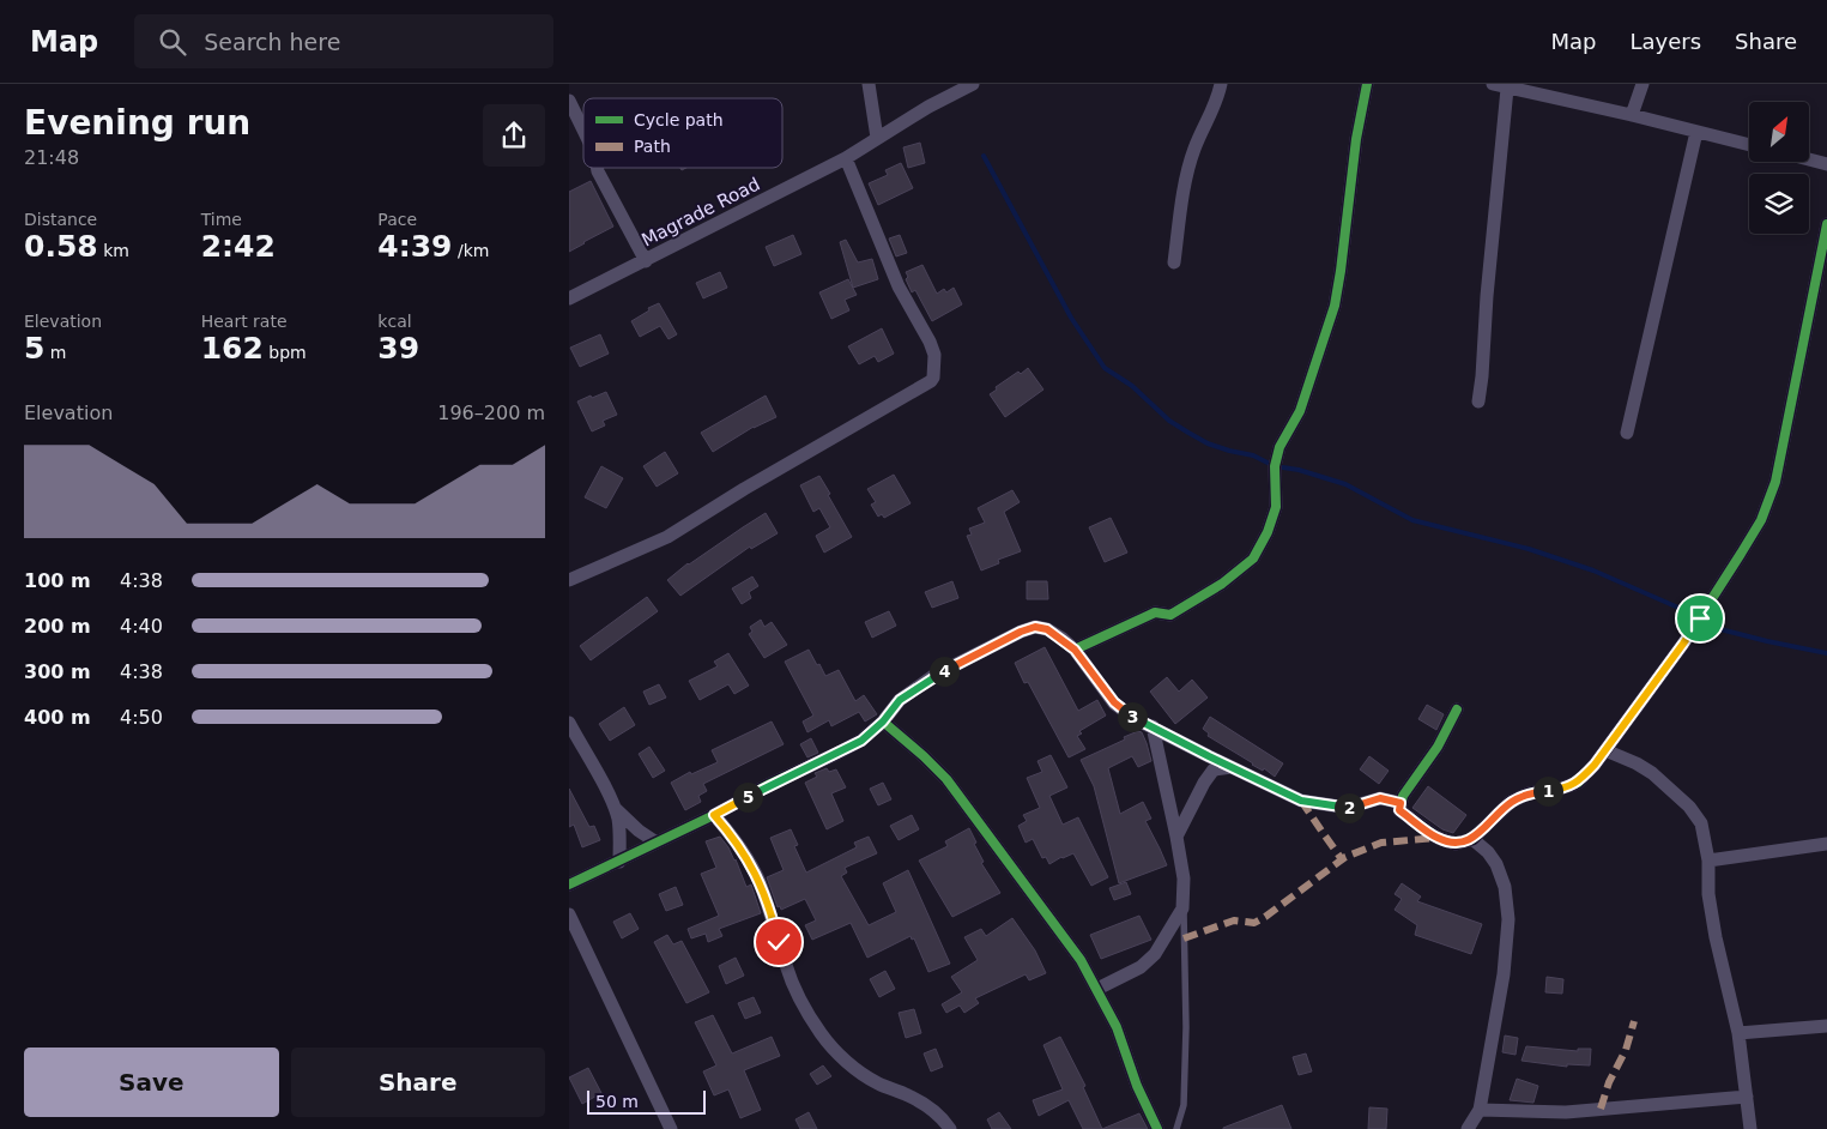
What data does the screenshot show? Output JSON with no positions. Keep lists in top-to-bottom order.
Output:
{
  "streets": {
    "street": ["Magrade Road"]
  },
  "legend": ["Cycle path", "Path"],
  "scale_bar": "50 m",
  "north": "top right",
  "page": {
    "header": "Map",
    "search": "Search here",
    "nav": ["Map", "Layers", "Share"],
    "heading": ["Evening run", "21:48"],
    "stats": [
      ["Distance", "0.58 km"],
      ["Time", "2:42"],
      ["Pace", "4:39 /km"],
      ["Elevation", "5 m"],
      ["Heart rate", "162 bpm"],
      ["kcal", "39"]
    ],
    "chart": ["Elevation", "196–200 m"],
    "list": [
      {
        "name": "100 m",
        "note": "4:38"
      },
      {
        "name": "200 m",
        "note": "4:40"
      },
      {
        "name": "300 m",
        "note": "4:38"
      },
      {
        "name": "400 m",
        "note": "4:50"
      }
    ],
    "pins": [
      "4",
      "3",
      "1",
      "5",
      "2"
    ],
    "buttons": ["Save", "Share"],
    "scale": "50 m"
  }
}
